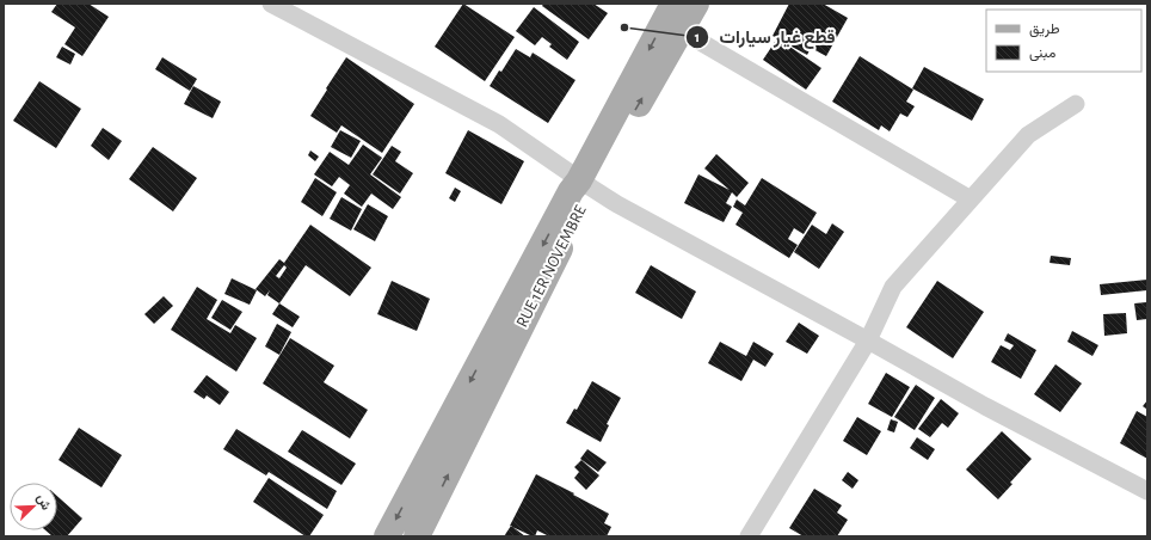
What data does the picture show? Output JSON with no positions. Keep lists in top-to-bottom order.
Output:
{
  "streets": {
    "main road": ["RUE 1ER NOVEMBRE"]
  },
  "places": ["قطع غيار سيارات"],
  "legend": ["طريق", "مبنى"],
  "north": "top right"
}
